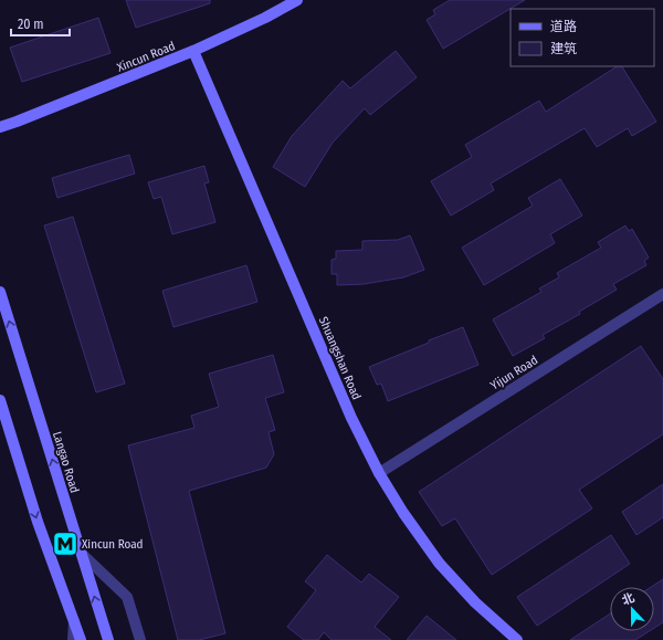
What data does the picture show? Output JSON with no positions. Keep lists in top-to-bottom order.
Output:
{
  "streets": {
    "main road": ["Xincun Road", "Shuangshan Road", "Langao Road"],
    "street": ["Yijun Road"]
  },
  "crossings": [
    ["Xincun Road", "Shuangshan Road"],
    ["Shuangshan Road", "Yijun Road"]
  ],
  "places": {
    "metro station": ["Xincun Road"]
  },
  "legend": ["道路", "建筑"],
  "scale_bar": "20 m",
  "north": "top"
}
